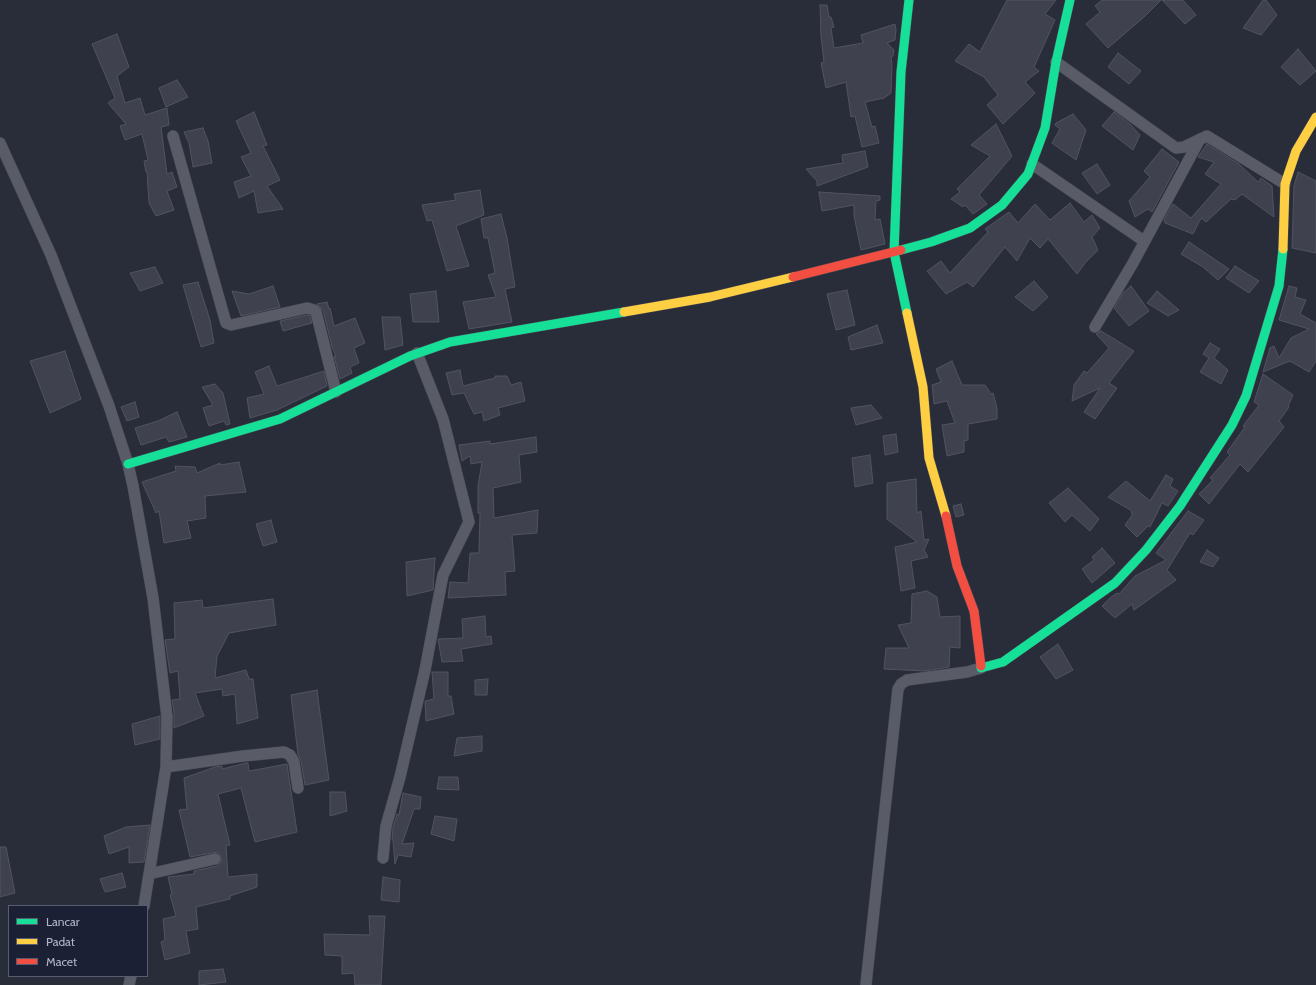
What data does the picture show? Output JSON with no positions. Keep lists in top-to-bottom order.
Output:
{
  "legend": ["Lancar", "Padat", "Macet"]
}
